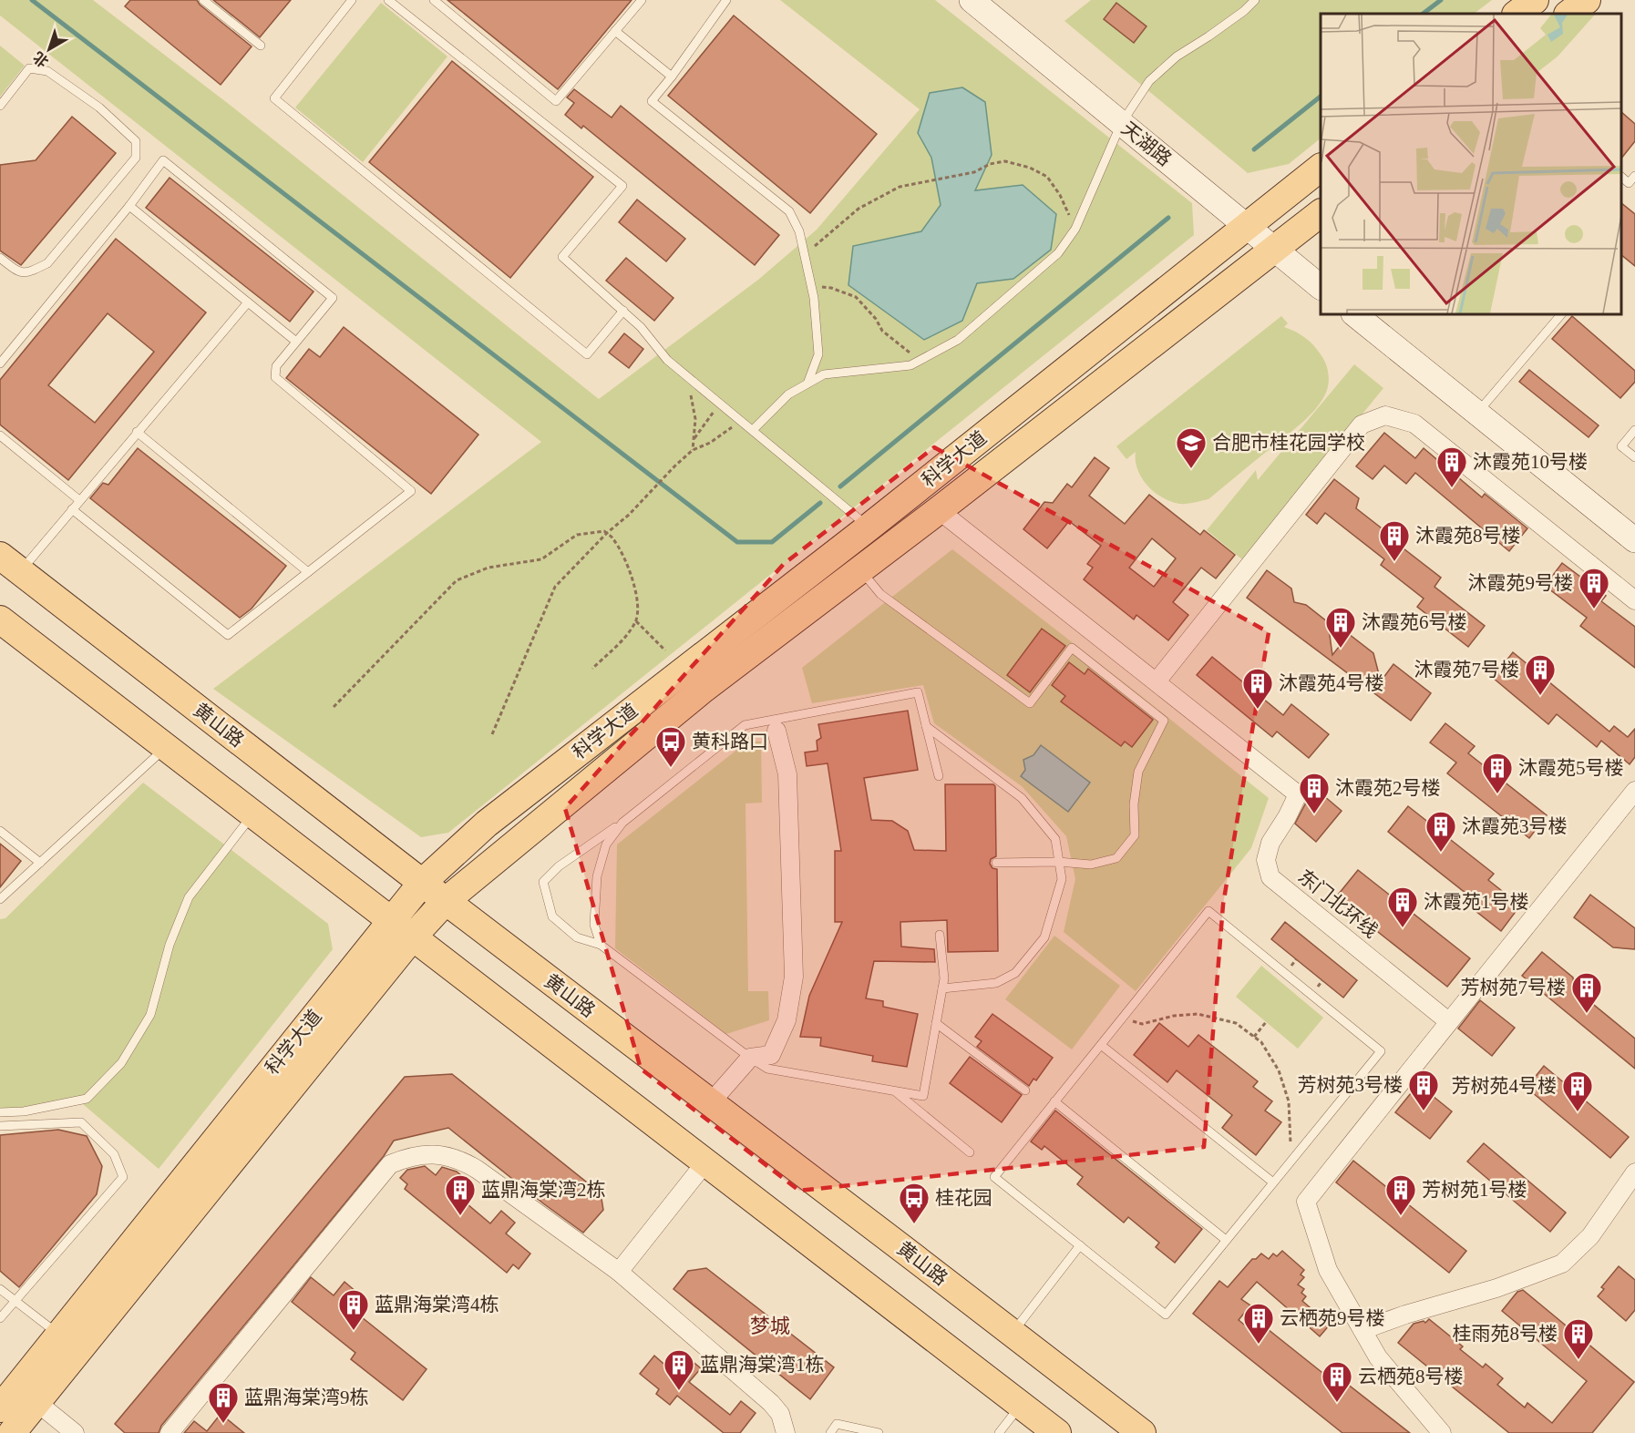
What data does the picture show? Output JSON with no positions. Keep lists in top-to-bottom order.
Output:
{
  "streets": {
    "main road": ["科学大道", "黄山路"],
    "street": ["天湖路", "东门北环线"]
  },
  "crossings": [
    ["天湖路", "科学大道"],
    ["科学大道", "黄山路"]
  ],
  "districts": ["梦城"],
  "places": {
    "school or university": ["合肥市桂花园学校"],
    "building": [
      "沐霞苑10号楼",
      "沐霞苑8号楼",
      "沐霞苑9号楼",
      "沐霞苑6号楼",
      "沐霞苑7号楼",
      "沐霞苑4号楼",
      "沐霞苑5号楼",
      "沐霞苑2号楼",
      "沐霞苑3号楼",
      "沐霞苑1号楼",
      "芳树苑7号楼",
      "芳树苑3号楼",
      "芳树苑4号楼",
      "蓝鼎海棠湾2栋",
      "芳树苑1号楼",
      "蓝鼎海棠湾4栋",
      "云栖苑9号楼",
      "桂雨苑8号楼",
      "蓝鼎海棠湾1栋",
      "云栖苑8号楼",
      "蓝鼎海棠湾9栋"
    ],
    "bus stop": ["黄科路口", "桂花园"]
  },
  "north": "bottom left"
}
